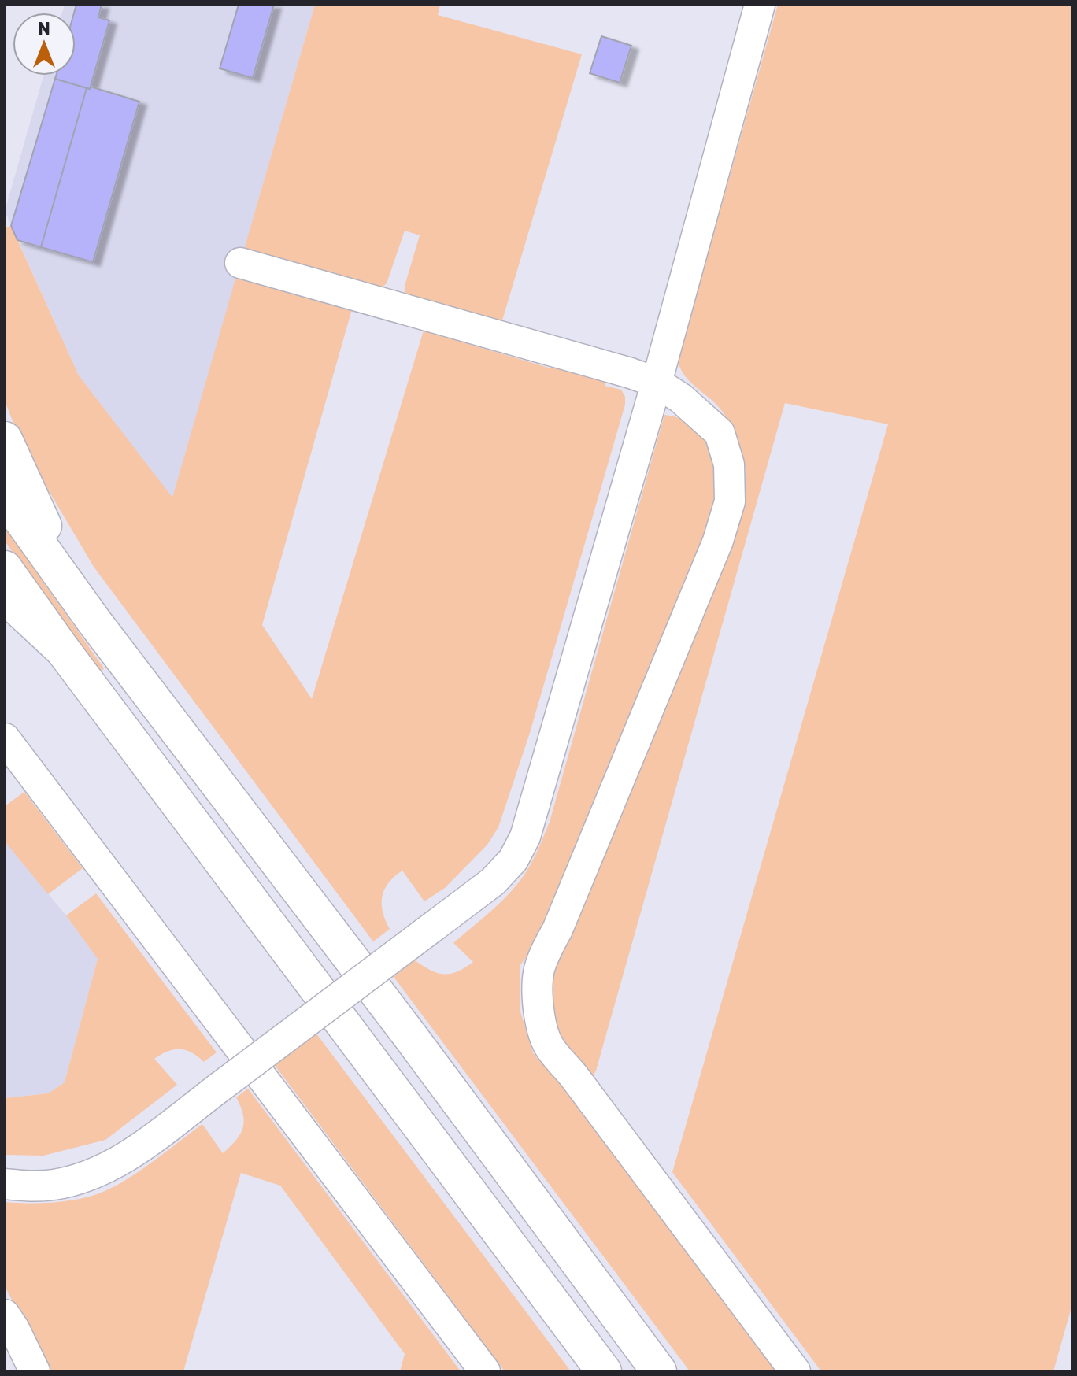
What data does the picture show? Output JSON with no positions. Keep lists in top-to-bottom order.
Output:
{
  "north": "top"
}
